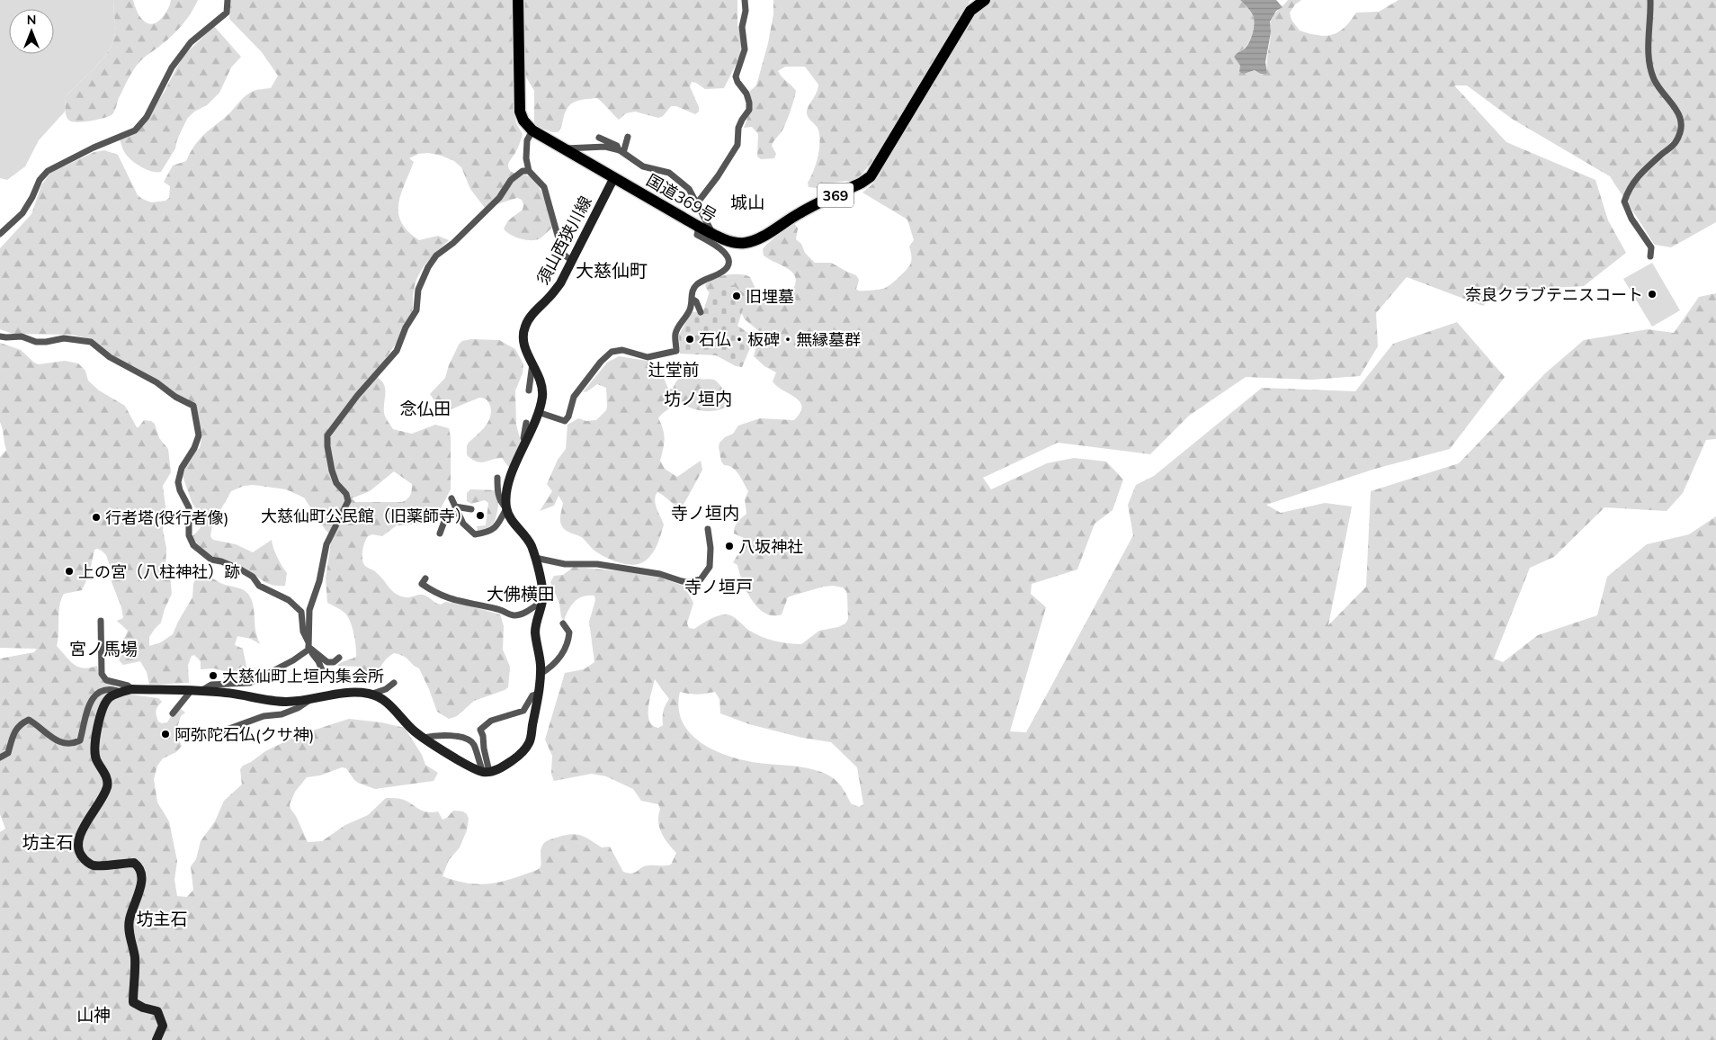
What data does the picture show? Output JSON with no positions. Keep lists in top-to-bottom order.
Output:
{
  "streets": {
    "highway": ["369", "国道369号"],
    "main road": ["須山西狭川線"]
  },
  "crossings": [
    ["国道369号", "須山西狭川線"]
  ],
  "districts": [
    "城山",
    "大慈仙町",
    "辻堂前",
    "坊ノ垣内",
    "念仏田",
    "寺ノ垣内",
    "寺ノ垣戸",
    "大佛横田",
    "宮ノ馬場",
    "坊主石",
    "坊主石",
    "山神"
  ],
  "places": [
    "奈良クラブテニスコート",
    "旧埋墓",
    "石仏・板碑・無縁墓群",
    "大慈仙町公民館（旧薬師寺）",
    "行者塔(役行者像)",
    "八坂神社",
    "上の宮（八柱神社）跡",
    "大慈仙町上垣内集会所",
    "阿弥陀石仏(クサ神)"
  ],
  "north": "top"
}
